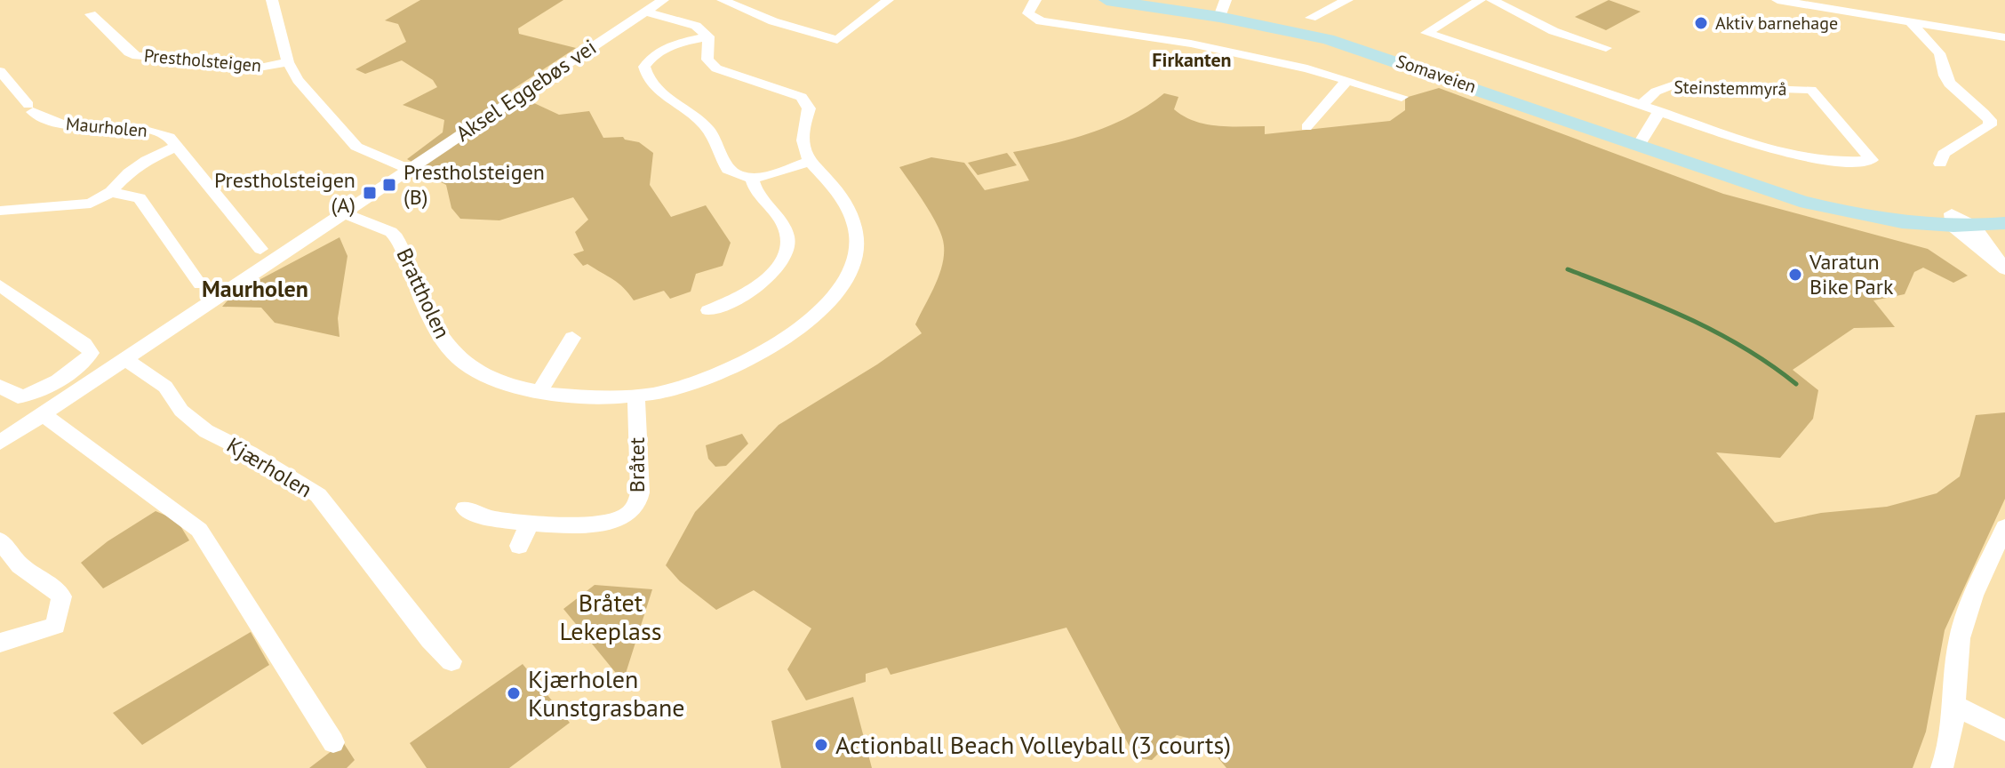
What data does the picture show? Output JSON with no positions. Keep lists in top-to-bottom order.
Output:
{
  "streets": {
    "main road": ["Somaveien"],
    "street": [
      "Prestholsteigen",
      "Steinstemmyrå",
      "Aksel Eggebøs vei",
      "Maurholen",
      "Brattholen",
      "Bråtet",
      "Kjærholen"
    ]
  },
  "crossings": [
    ["Somaveien", "Steinstemmyrå"],
    ["Aksel Eggebøs vei", "Brattholen"],
    ["Aksel Eggebøs vei", "Kjærholen"],
    ["Brattholen", "Bråtet"]
  ],
  "districts": ["Firkanten", "Maurholen"],
  "parks": ["Bråtet Lekeplass"],
  "places": {
    "other": [
      "Aktiv barnehage",
      "Varatun Bike Park",
      "Kjærholen Kunstgrasbane",
      "Actionball Beach Volleyball (3 courts)"
    ],
    "transit": ["Prestholsteigen (B)", "Prestholsteigen (A)"]
  }
}
